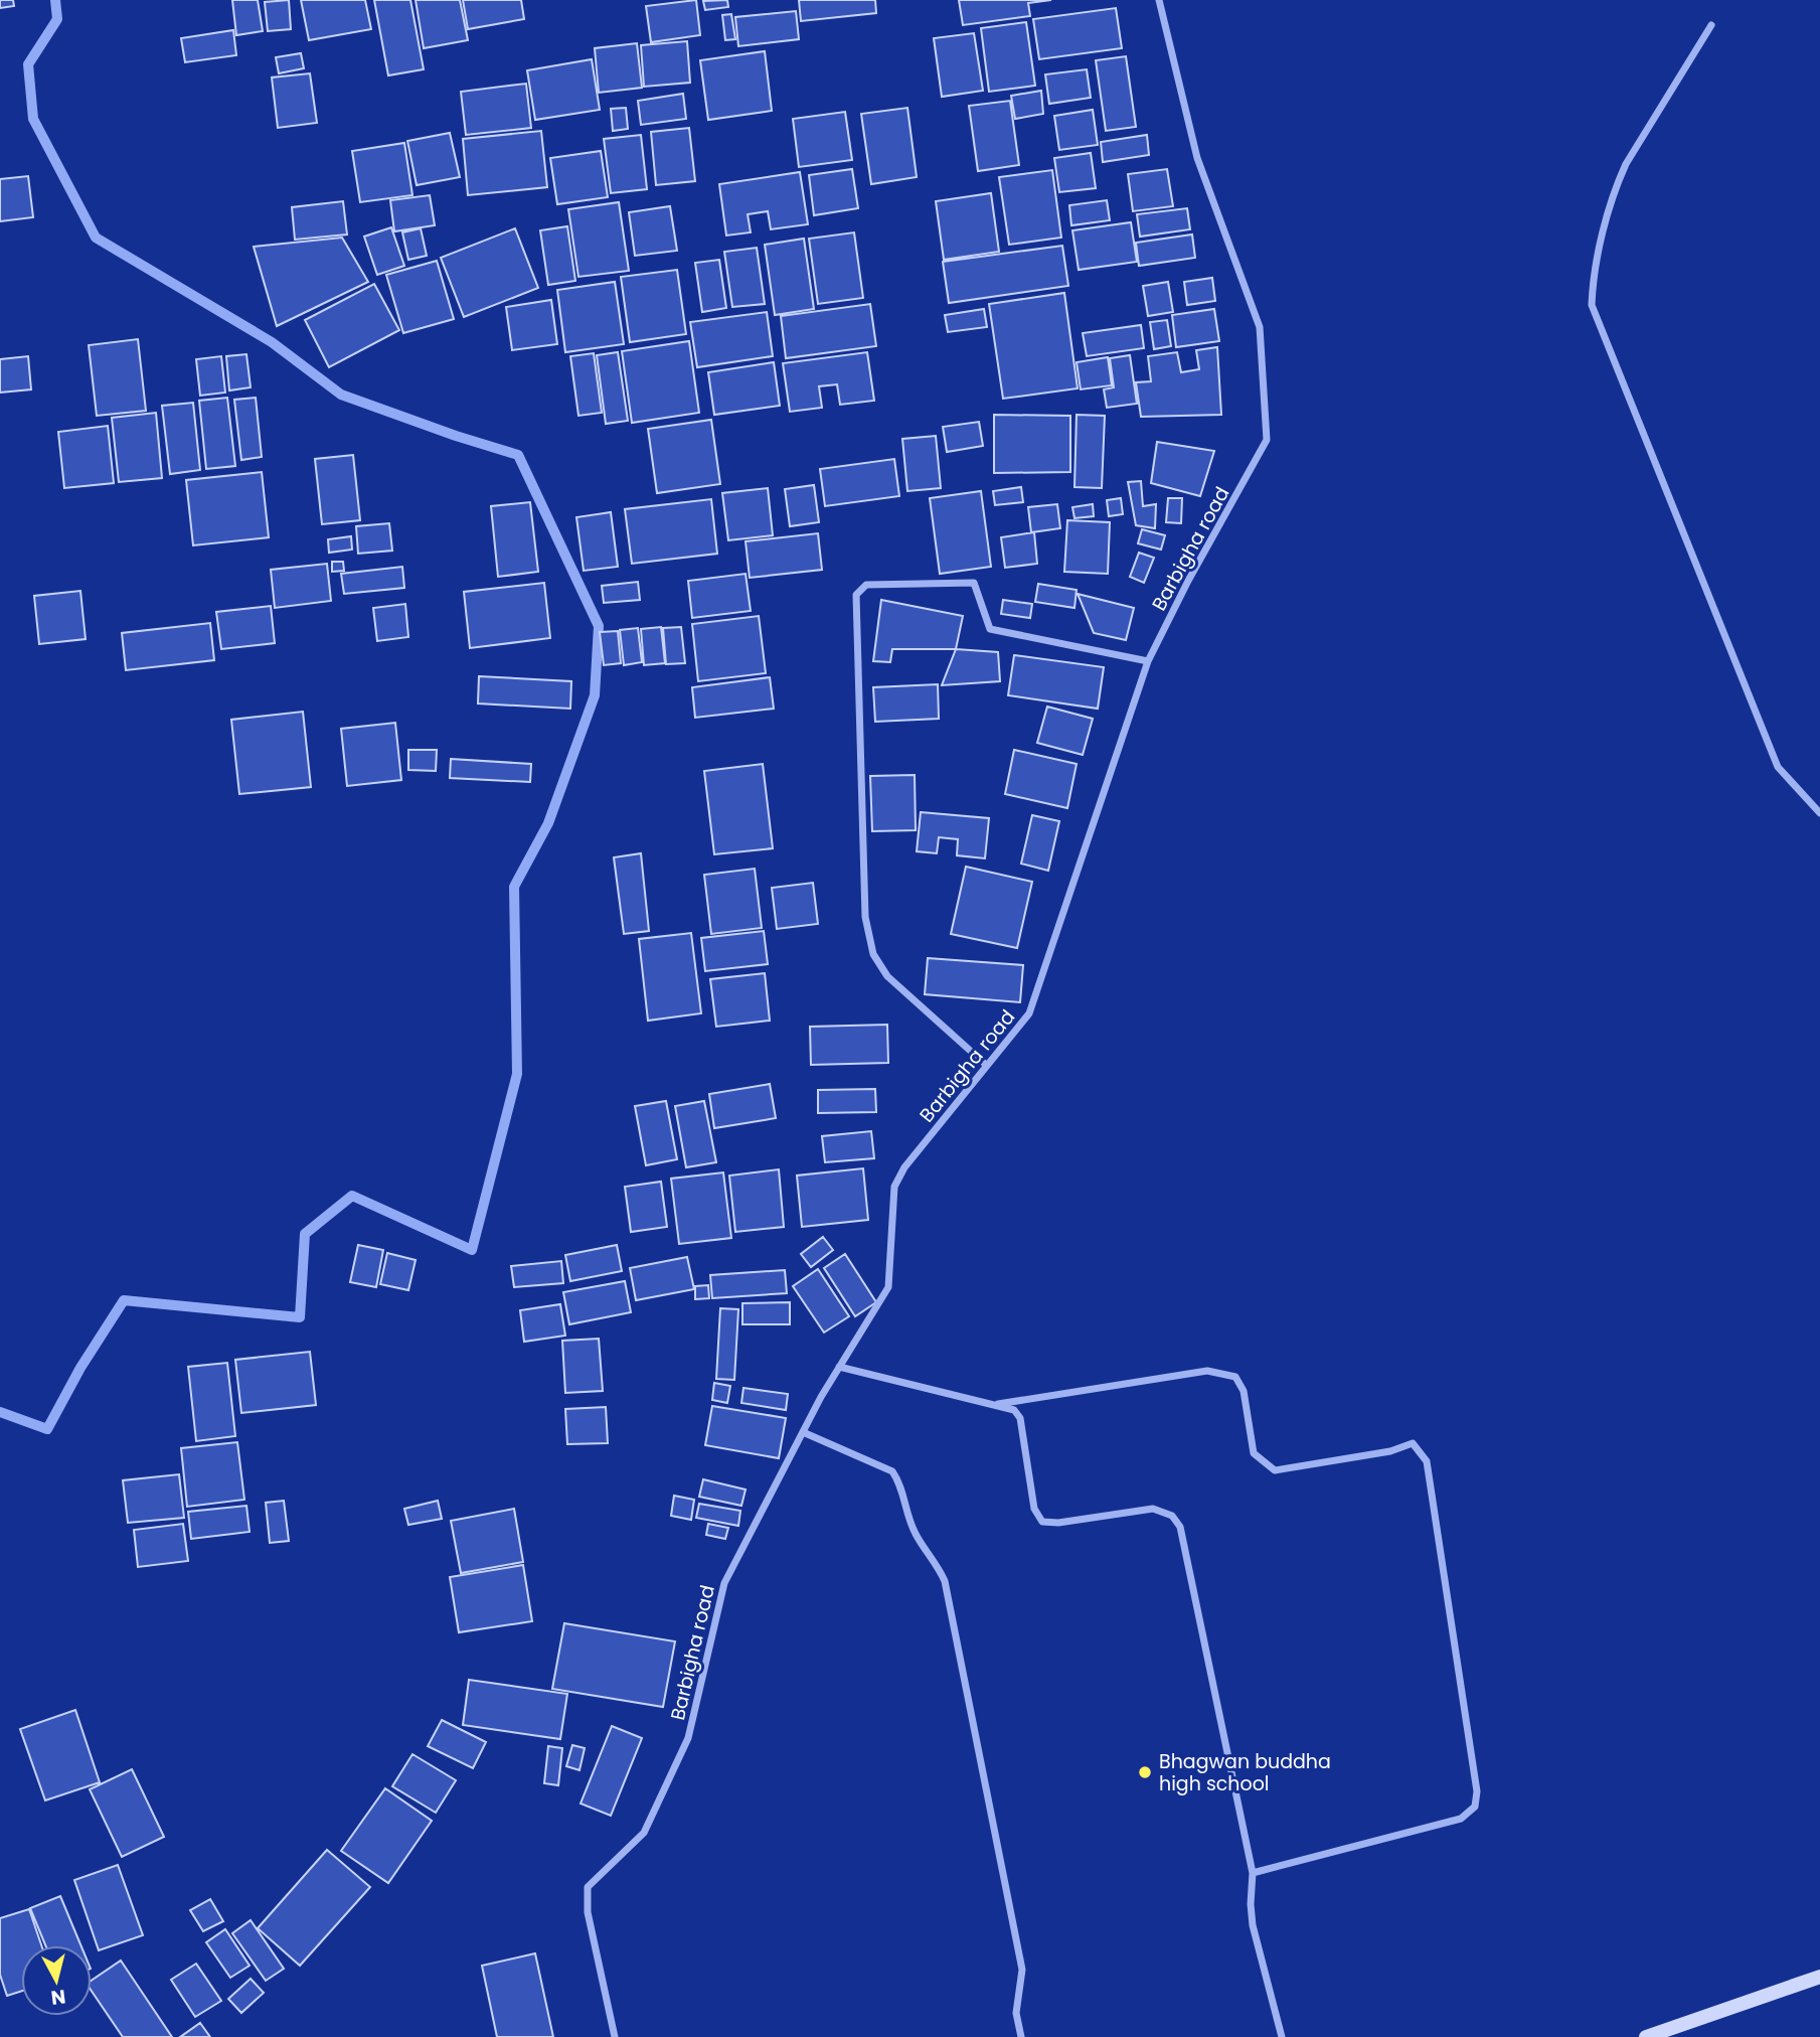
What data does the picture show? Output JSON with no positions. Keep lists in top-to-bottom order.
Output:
{
  "streets": {
    "street": ["Barbigha road"]
  },
  "places": ["Bhagwan buddha high school"],
  "north": "bottom"
}
